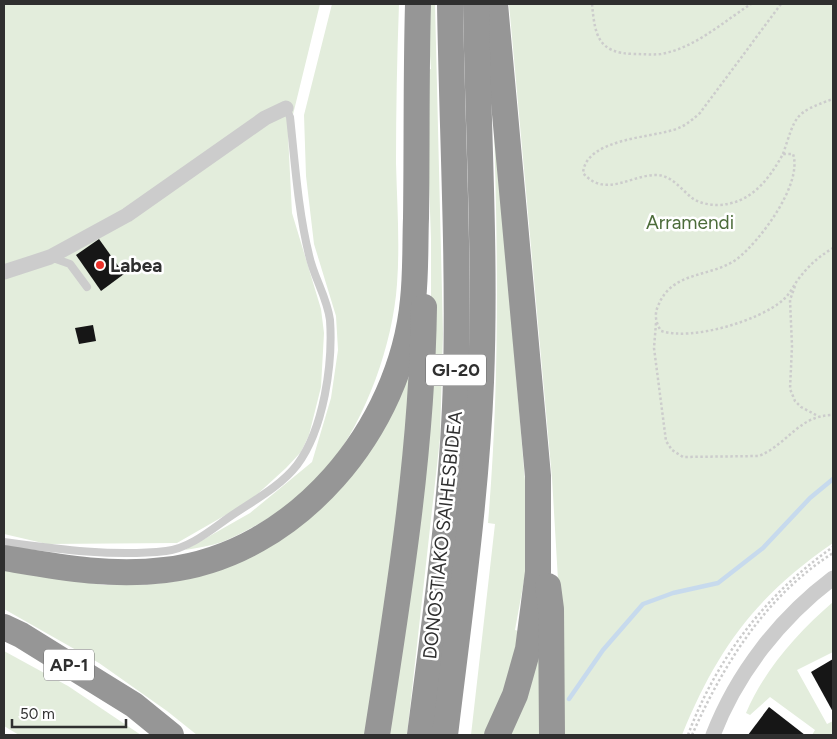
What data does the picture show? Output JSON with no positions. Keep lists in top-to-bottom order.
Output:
{
  "streets": {
    "highway": ["GI-20", "DONOSTIAKO SAIHESBIDEA", "AP-1"]
  },
  "parks": ["Arramendi"],
  "places": ["Labea"],
  "scale_bar": "50 m"
}
